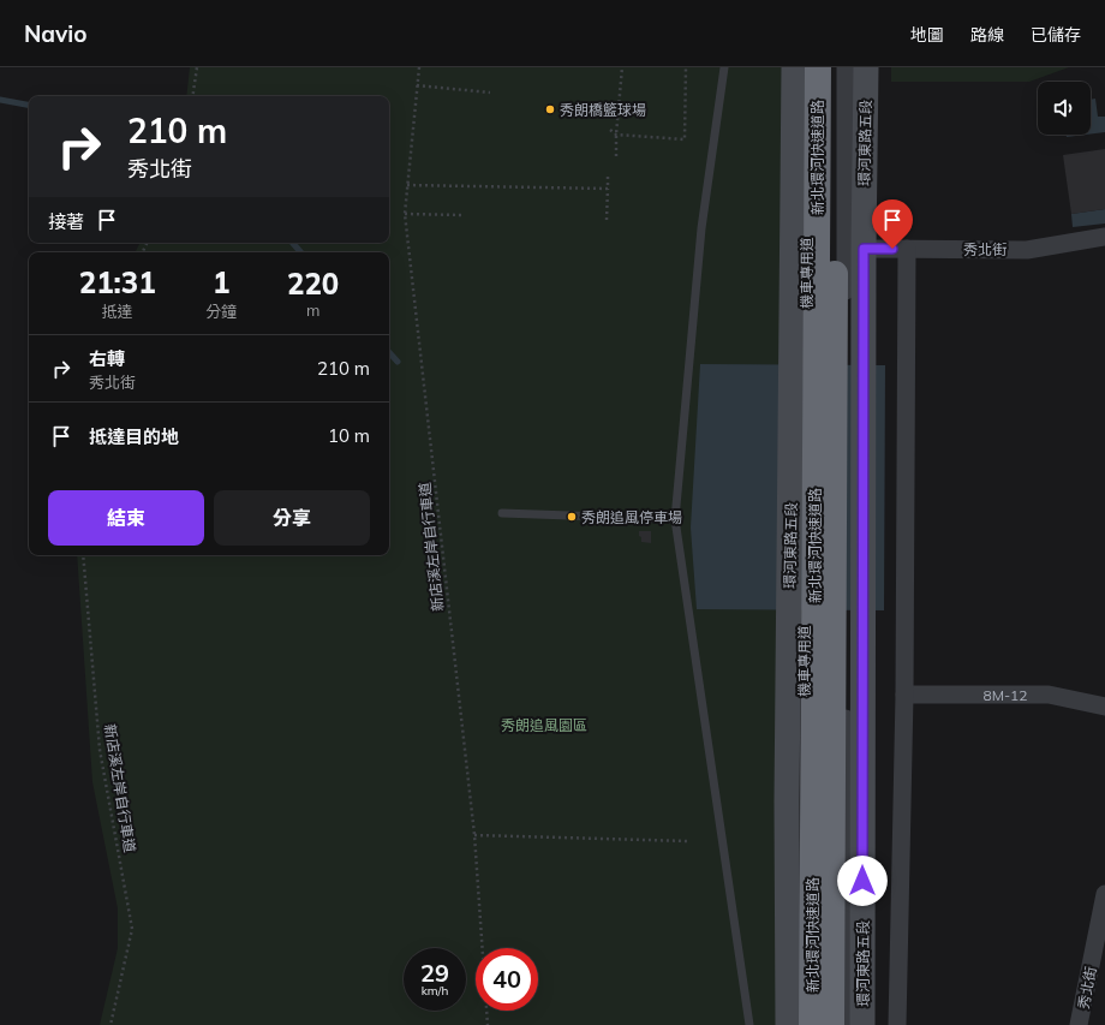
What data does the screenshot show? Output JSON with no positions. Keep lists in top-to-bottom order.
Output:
{
  "streets": {
    "highway": ["新北環河快速道路"],
    "street": [
      "環河東路五段",
      "秀北街",
      "機車專用道",
      "8M-12"
    ],
    "path": ["新店溪左岸自行車道"]
  },
  "crossings": [
    ["環河東路五段", "秀北街"]
  ],
  "parks": ["秀朗追風園區"],
  "places": ["秀朗橋籃球場", "秀朗追風停車場"],
  "page": {
    "header": "Navio",
    "nav": ["地圖", "路線", "已儲存"],
    "turn": ["210 m", "秀北街"],
    "then": "接著",
    "eta": [
      "21:31",
      "抵達",
      "1",
      "分鐘",
      "220",
      "m"
    ],
    "list": [
      {
        "name": "右轉",
        "note": "秀北街",
        "value": "210 m"
      },
      {
        "name": "抵達目的地",
        "value": "10 m"
      }
    ],
    "buttons": ["結束", "分享"],
    "speed": "29 km/h",
    "limit": "40"
  }
}
